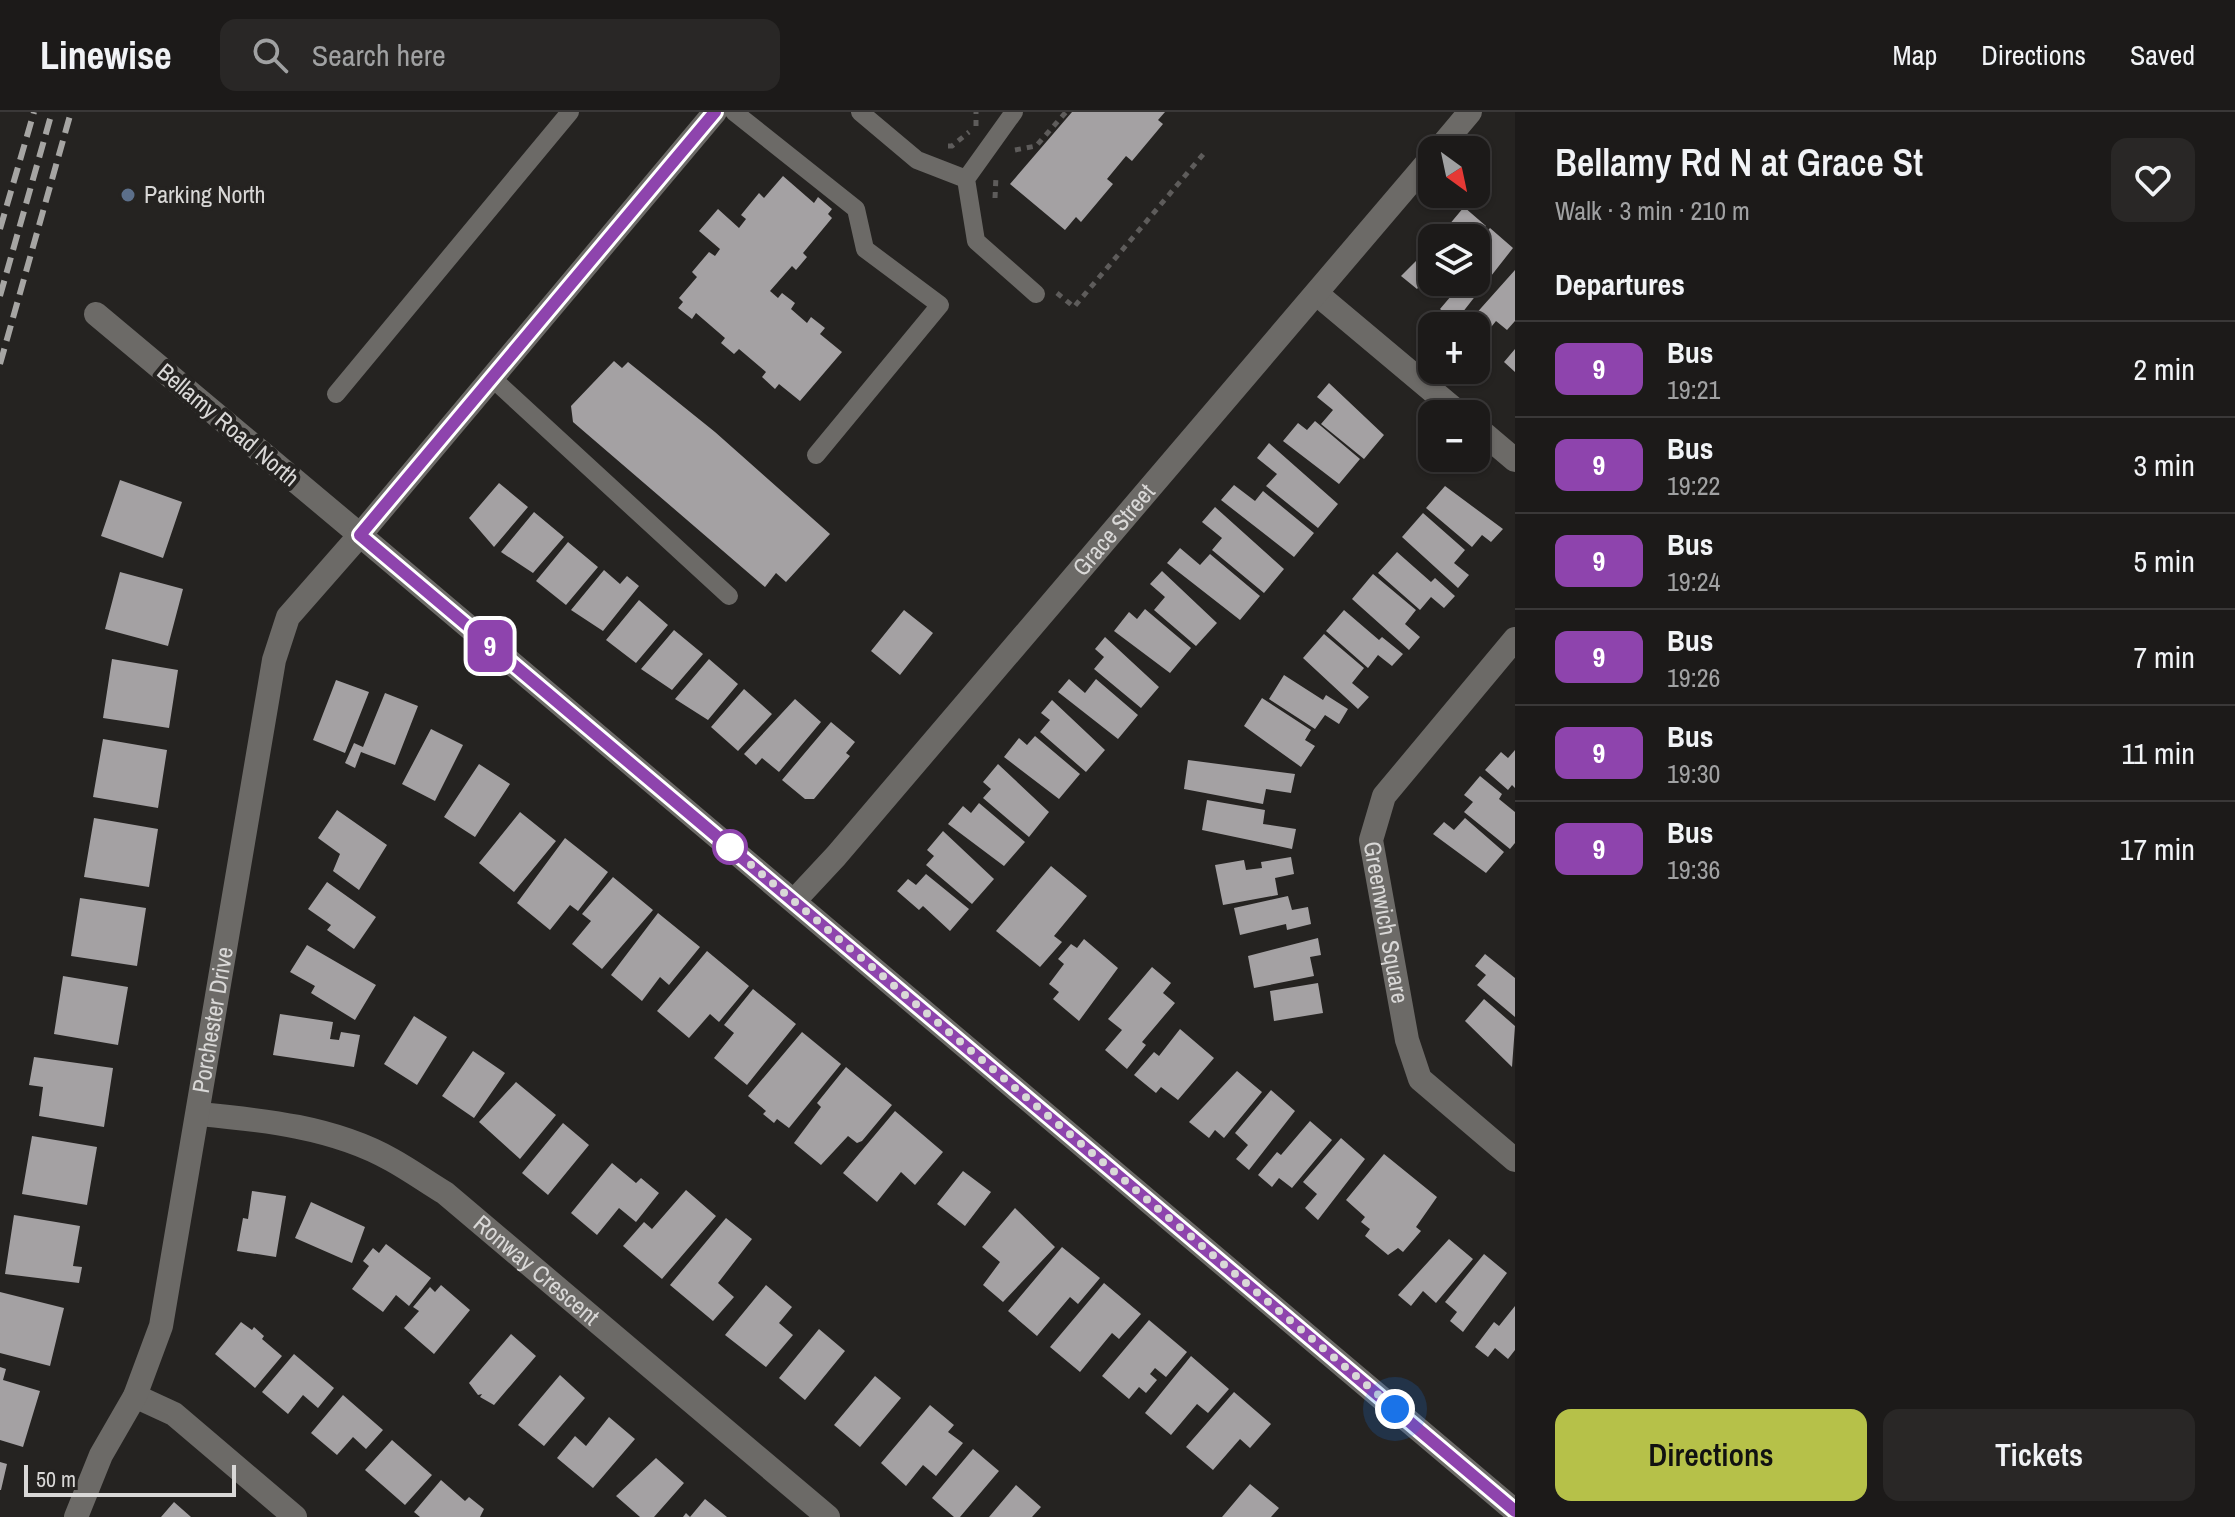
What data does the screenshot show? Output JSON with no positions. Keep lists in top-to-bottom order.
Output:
{
  "streets": {
    "street": [
      "Bellamy Road North",
      "Grace Street",
      "Greenwich Square",
      "Porchester Drive",
      "Ronway Crescent"
    ]
  },
  "crossings": [
    ["Bellamy Road North", "Grace Street"],
    ["Bellamy Road North", "Porchester Drive"],
    ["Porchester Drive", "Ronway Crescent"]
  ],
  "places": ["Parking North"],
  "lines": ["bus line 9"],
  "scale_bar": "50 m",
  "north": "bottom right",
  "page": {
    "header": "Linewise",
    "search": "Search here",
    "nav": ["Map", "Directions", "Saved"],
    "on_map": "9",
    "heading": [
      ["Bellamy Rd N at Grace St", "Walk · 3 min · 210 m"],
      "Departures"
    ],
    "map_buttons": ["+", "−"],
    "list": [
      {
        "mark": "9",
        "name": "Bus",
        "note": "19:21",
        "value": "2 min"
      },
      {
        "mark": "9",
        "name": "Bus",
        "note": "19:22",
        "value": "3 min"
      },
      {
        "mark": "9",
        "name": "Bus",
        "note": "19:24",
        "value": "5 min"
      },
      {
        "mark": "9",
        "name": "Bus",
        "note": "19:26",
        "value": "7 min"
      },
      {
        "mark": "9",
        "name": "Bus",
        "note": "19:30",
        "value": "11 min"
      },
      {
        "mark": "9",
        "name": "Bus",
        "note": "19:36",
        "value": "17 min"
      }
    ],
    "buttons": ["Directions", "Tickets"],
    "scale": "50 m"
  }
}
